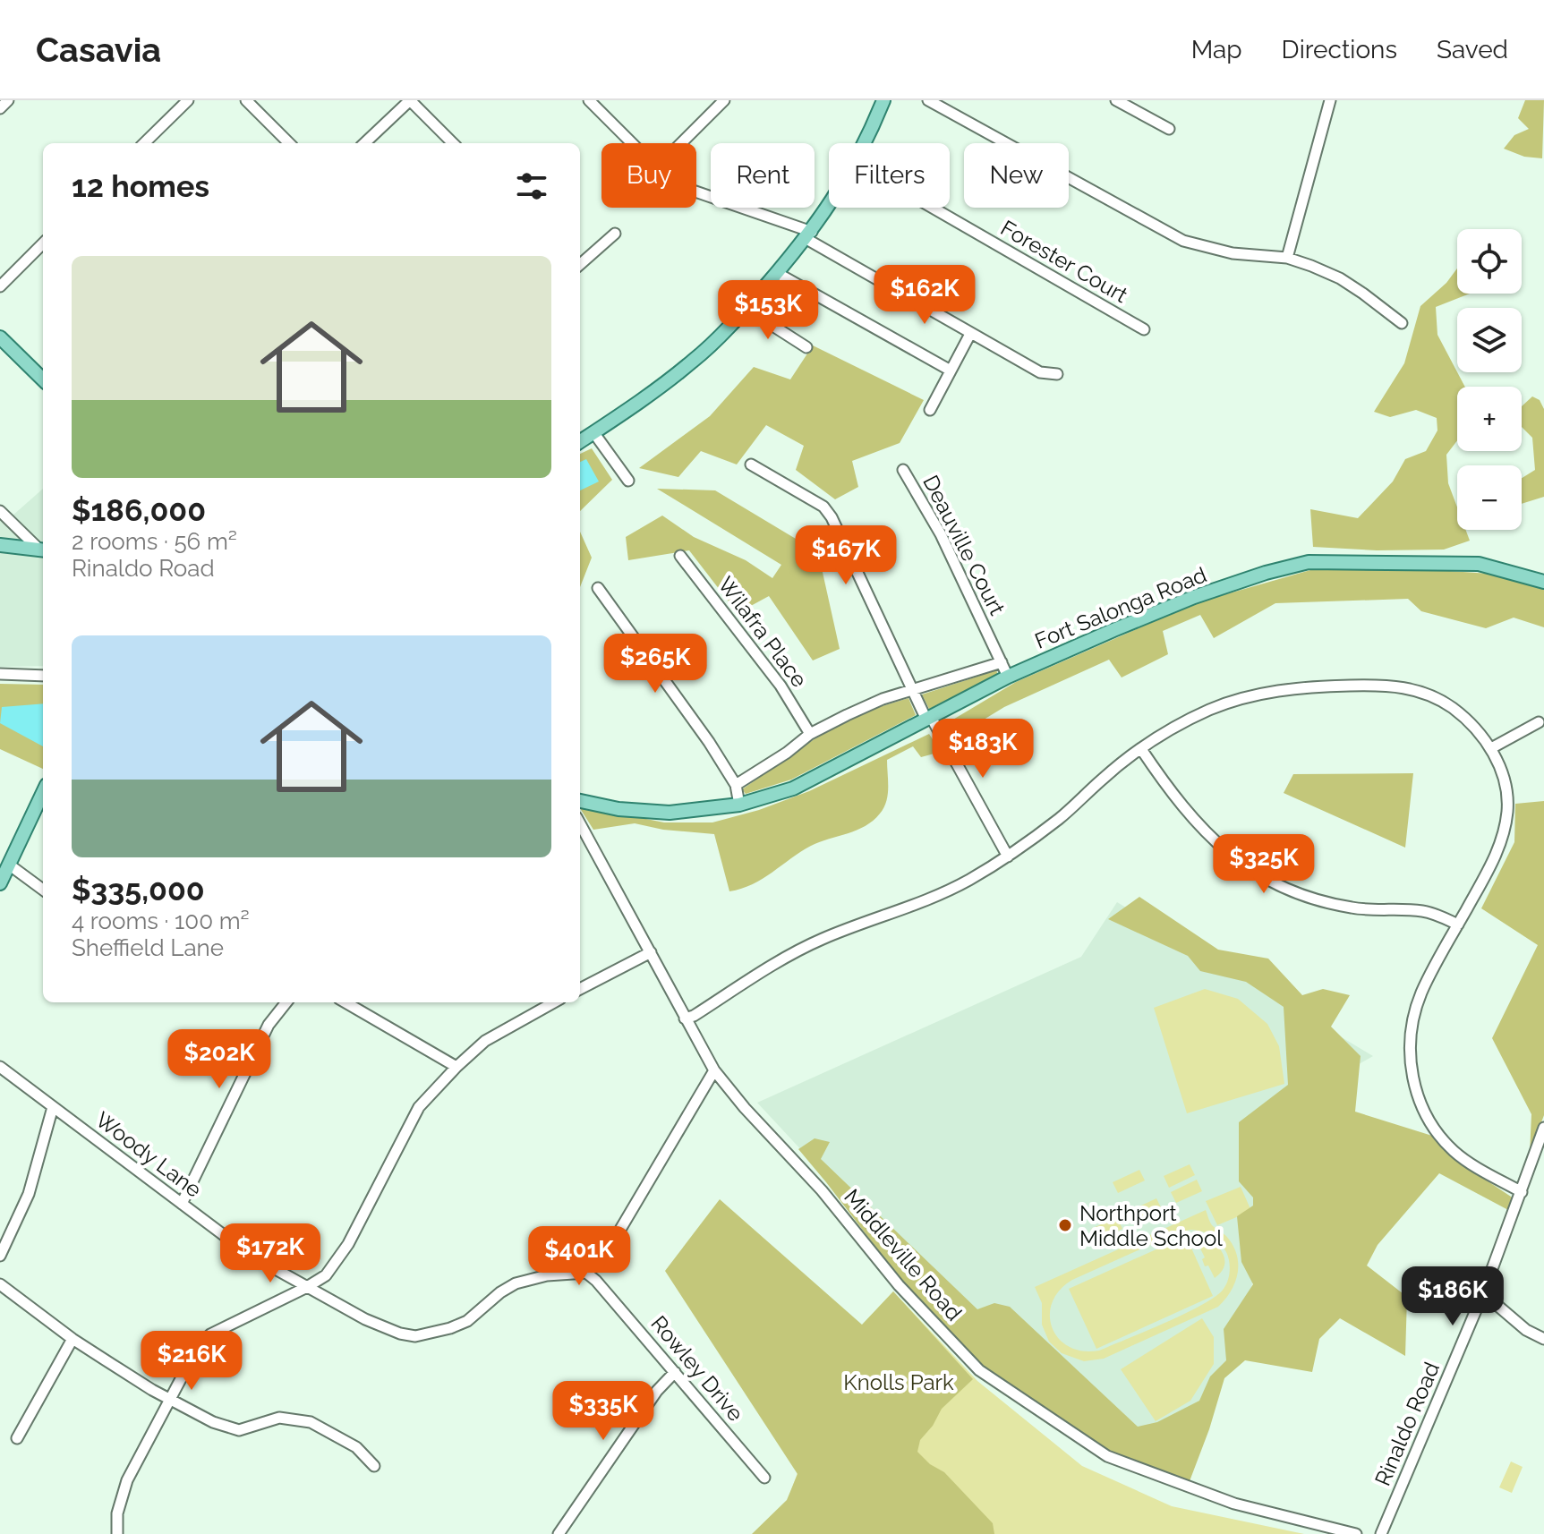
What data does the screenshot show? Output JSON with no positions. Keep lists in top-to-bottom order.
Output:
{
  "streets": {
    "main road": ["Fort Salonga Road"],
    "street": [
      "Forester Court",
      "Deauville Court",
      "Wilafra Place",
      "Woody Lane",
      "Middleville Road",
      "Rowley Drive",
      "Rinaldo Road"
    ]
  },
  "crossings": [
    ["Deauville Court", "Fort Salonga Road"],
    ["Woody Lane", "Rowley Drive"]
  ],
  "parks": ["Knolls Park"],
  "places": ["Northport Middle School"],
  "page": {
    "header": "Casavia",
    "nav": ["Map", "Directions", "Saved"],
    "chip": [
      "Buy",
      "Rent",
      "Filters",
      "New"
    ],
    "heading": "12 homes",
    "map_buttons": ["+", "−"],
    "list": [
      {
        "name": "$186,000",
        "note": "2 rooms · 56 m² · Rinaldo Road"
      },
      {
        "name": "$335,000",
        "note": "4 rooms · 100 m² · Sheffield Lane"
      }
    ],
    "price": [
      "$162K",
      "$153K",
      "$167K",
      "$265K",
      "$183K",
      "$325K",
      "$202K",
      "$172K",
      "$401K",
      "$186K",
      "$216K",
      "$335K"
    ]
  }
}
